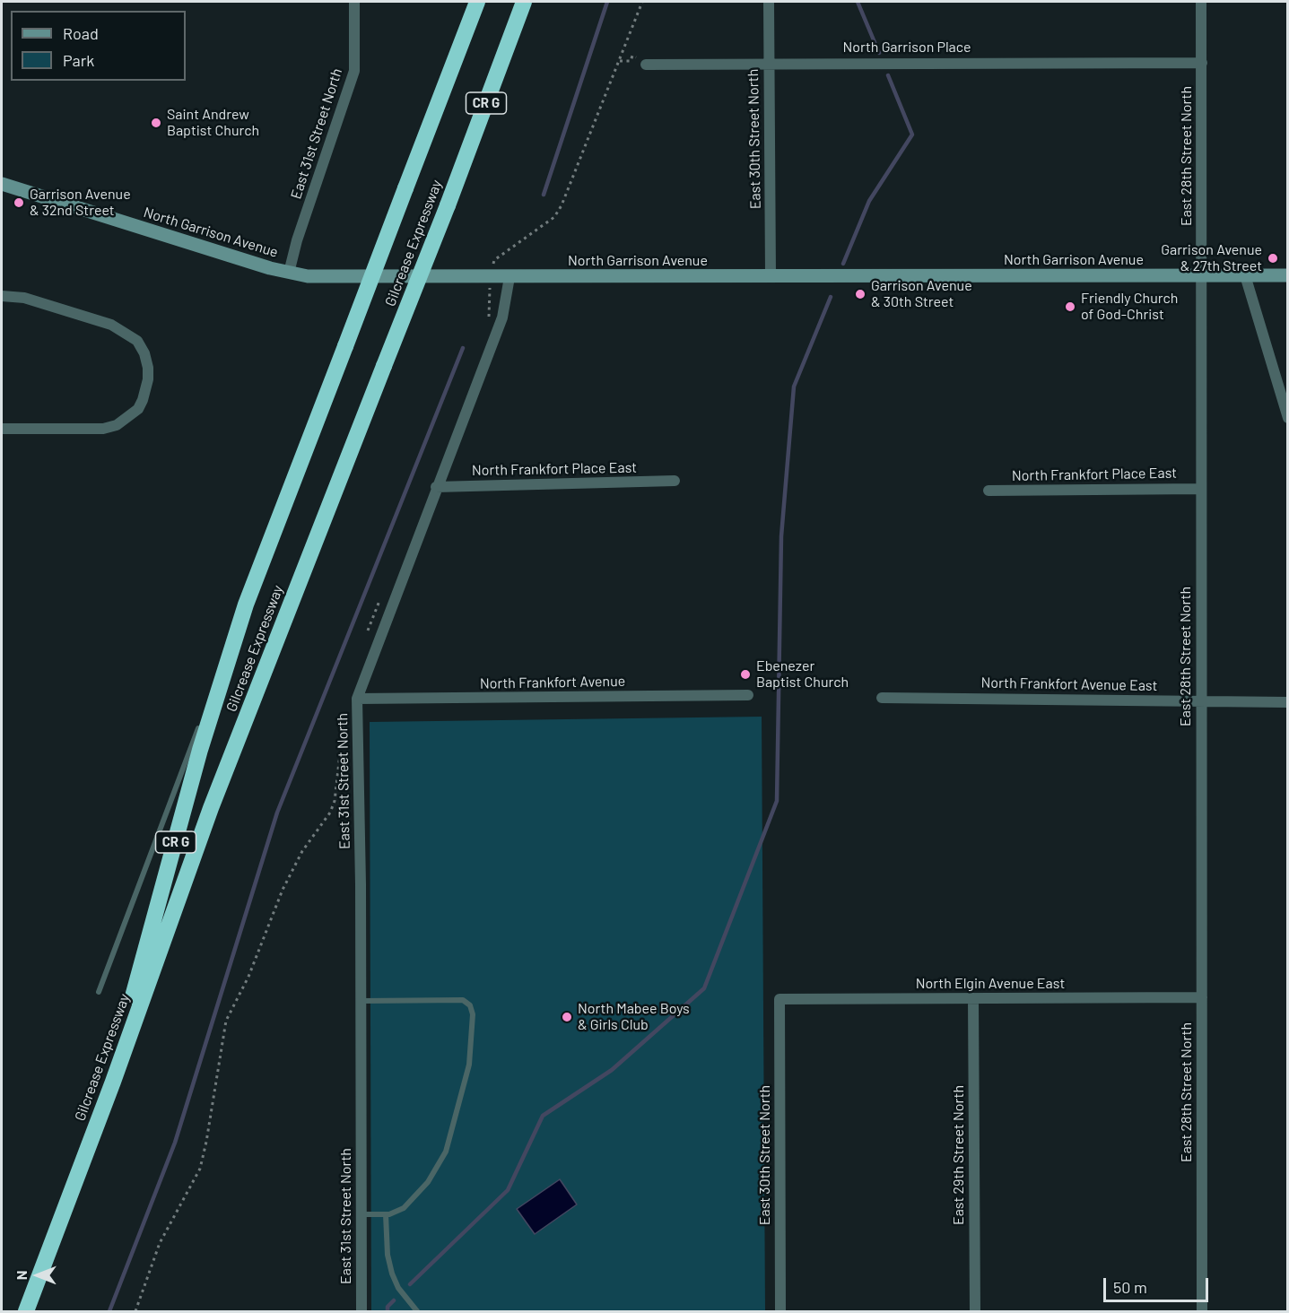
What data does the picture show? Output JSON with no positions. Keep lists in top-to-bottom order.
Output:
{
  "streets": {
    "highway": ["CR G", "Gilcrease Expressway"],
    "street": [
      "North Garrison Place",
      "East 31st Street North",
      "East 30th Street North",
      "East 28th Street North",
      "North Garrison Avenue",
      "North Frankfort Place East",
      "North Frankfort Avenue",
      "North Frankfort Avenue East",
      "North Elgin Avenue East",
      "East 29th Street North"
    ]
  },
  "crossings": [
    ["North Garrison Place", "East 30th Street North"],
    ["North Garrison Place", "East 28th Street North"],
    ["CR G", "Gilcrease Expressway"],
    ["East 31st Street North", "North Garrison Avenue"],
    ["East 31st Street North", "North Frankfort Place East"],
    ["East 31st Street North", "North Frankfort Avenue"],
    ["East 30th Street North", "North Garrison Avenue"],
    ["East 30th Street North", "North Elgin Avenue East"],
    ["East 28th Street North", "North Garrison Avenue"],
    ["East 28th Street North", "North Frankfort Place East"],
    ["East 28th Street North", "North Frankfort Avenue East"],
    ["East 28th Street North", "North Elgin Avenue East"],
    ["North Elgin Avenue East", "East 29th Street North"]
  ],
  "places": [
    "Saint Andrew Baptist Church",
    "Garrison Avenue & 32nd Street",
    "Garrison Avenue & 27th Street",
    "Garrison Avenue & 30th Street",
    "Friendly Church of God-Christ",
    "Ebenezer Baptist Church",
    "North Mabee Boys & Girls Club"
  ],
  "legend": ["Road", "Park"],
  "scale_bar": "50 m",
  "north": "left"
}
